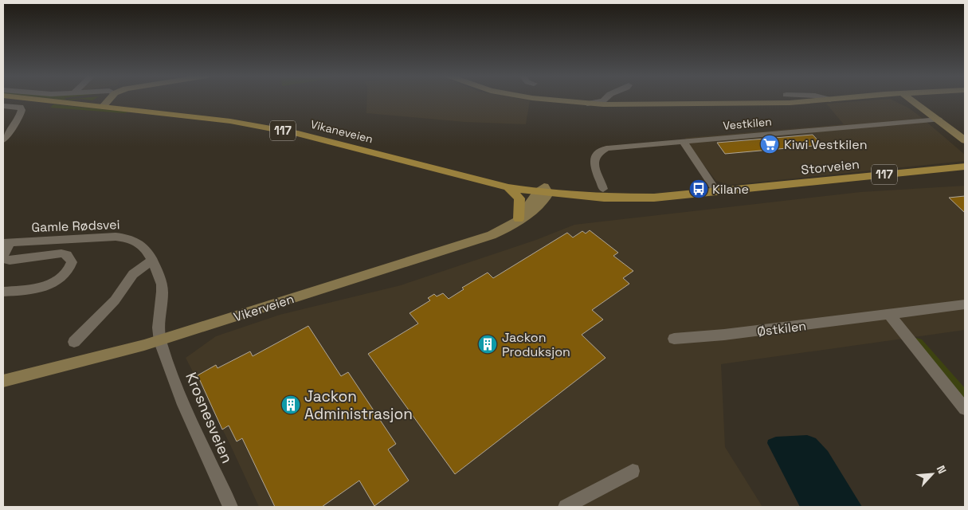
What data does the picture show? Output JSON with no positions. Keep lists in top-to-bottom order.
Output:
{
  "streets": {
    "main road": ["117", "Vikaneveien", "Storveien"],
    "street": [
      "Vestkilen",
      "Gamle Rødsvei",
      "Vikerveien",
      "Østkilen",
      "Krosnesveien"
    ]
  },
  "crossings": [
    ["Vikaneveien", "Storveien"],
    ["Vikaneveien", "Vikerveien"],
    ["Storveien", "Vikerveien"],
    ["Gamle Rødsvei", "Vikerveien"],
    ["Gamle Rødsvei", "Krosnesveien"],
    ["Vikerveien", "Krosnesveien"]
  ],
  "places": {
    "supermarket": ["Kiwi Vestkilen"],
    "bus stop": ["Kilane"],
    "building": ["Jackon Produksjon", "Jackon Administrasjon"]
  },
  "north": "top right"
}
